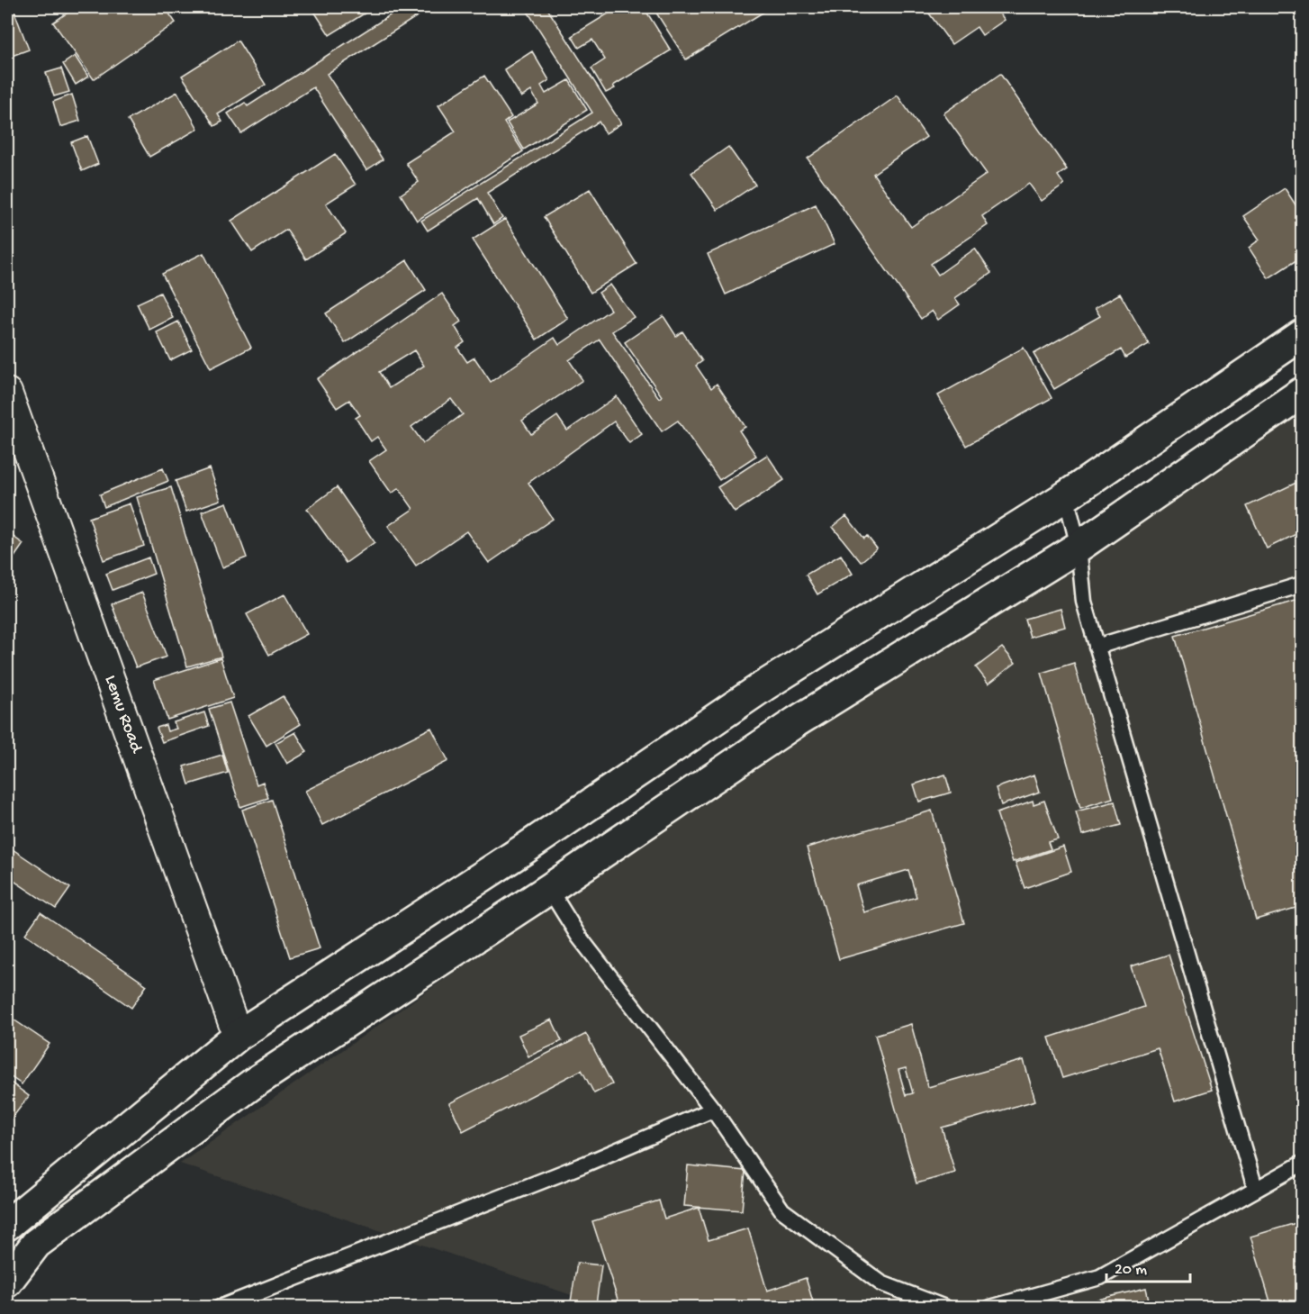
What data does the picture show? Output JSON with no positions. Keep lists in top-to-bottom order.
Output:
{
  "streets": {
    "street": ["Lemu Road"]
  },
  "scale_bar": "20 m"
}
